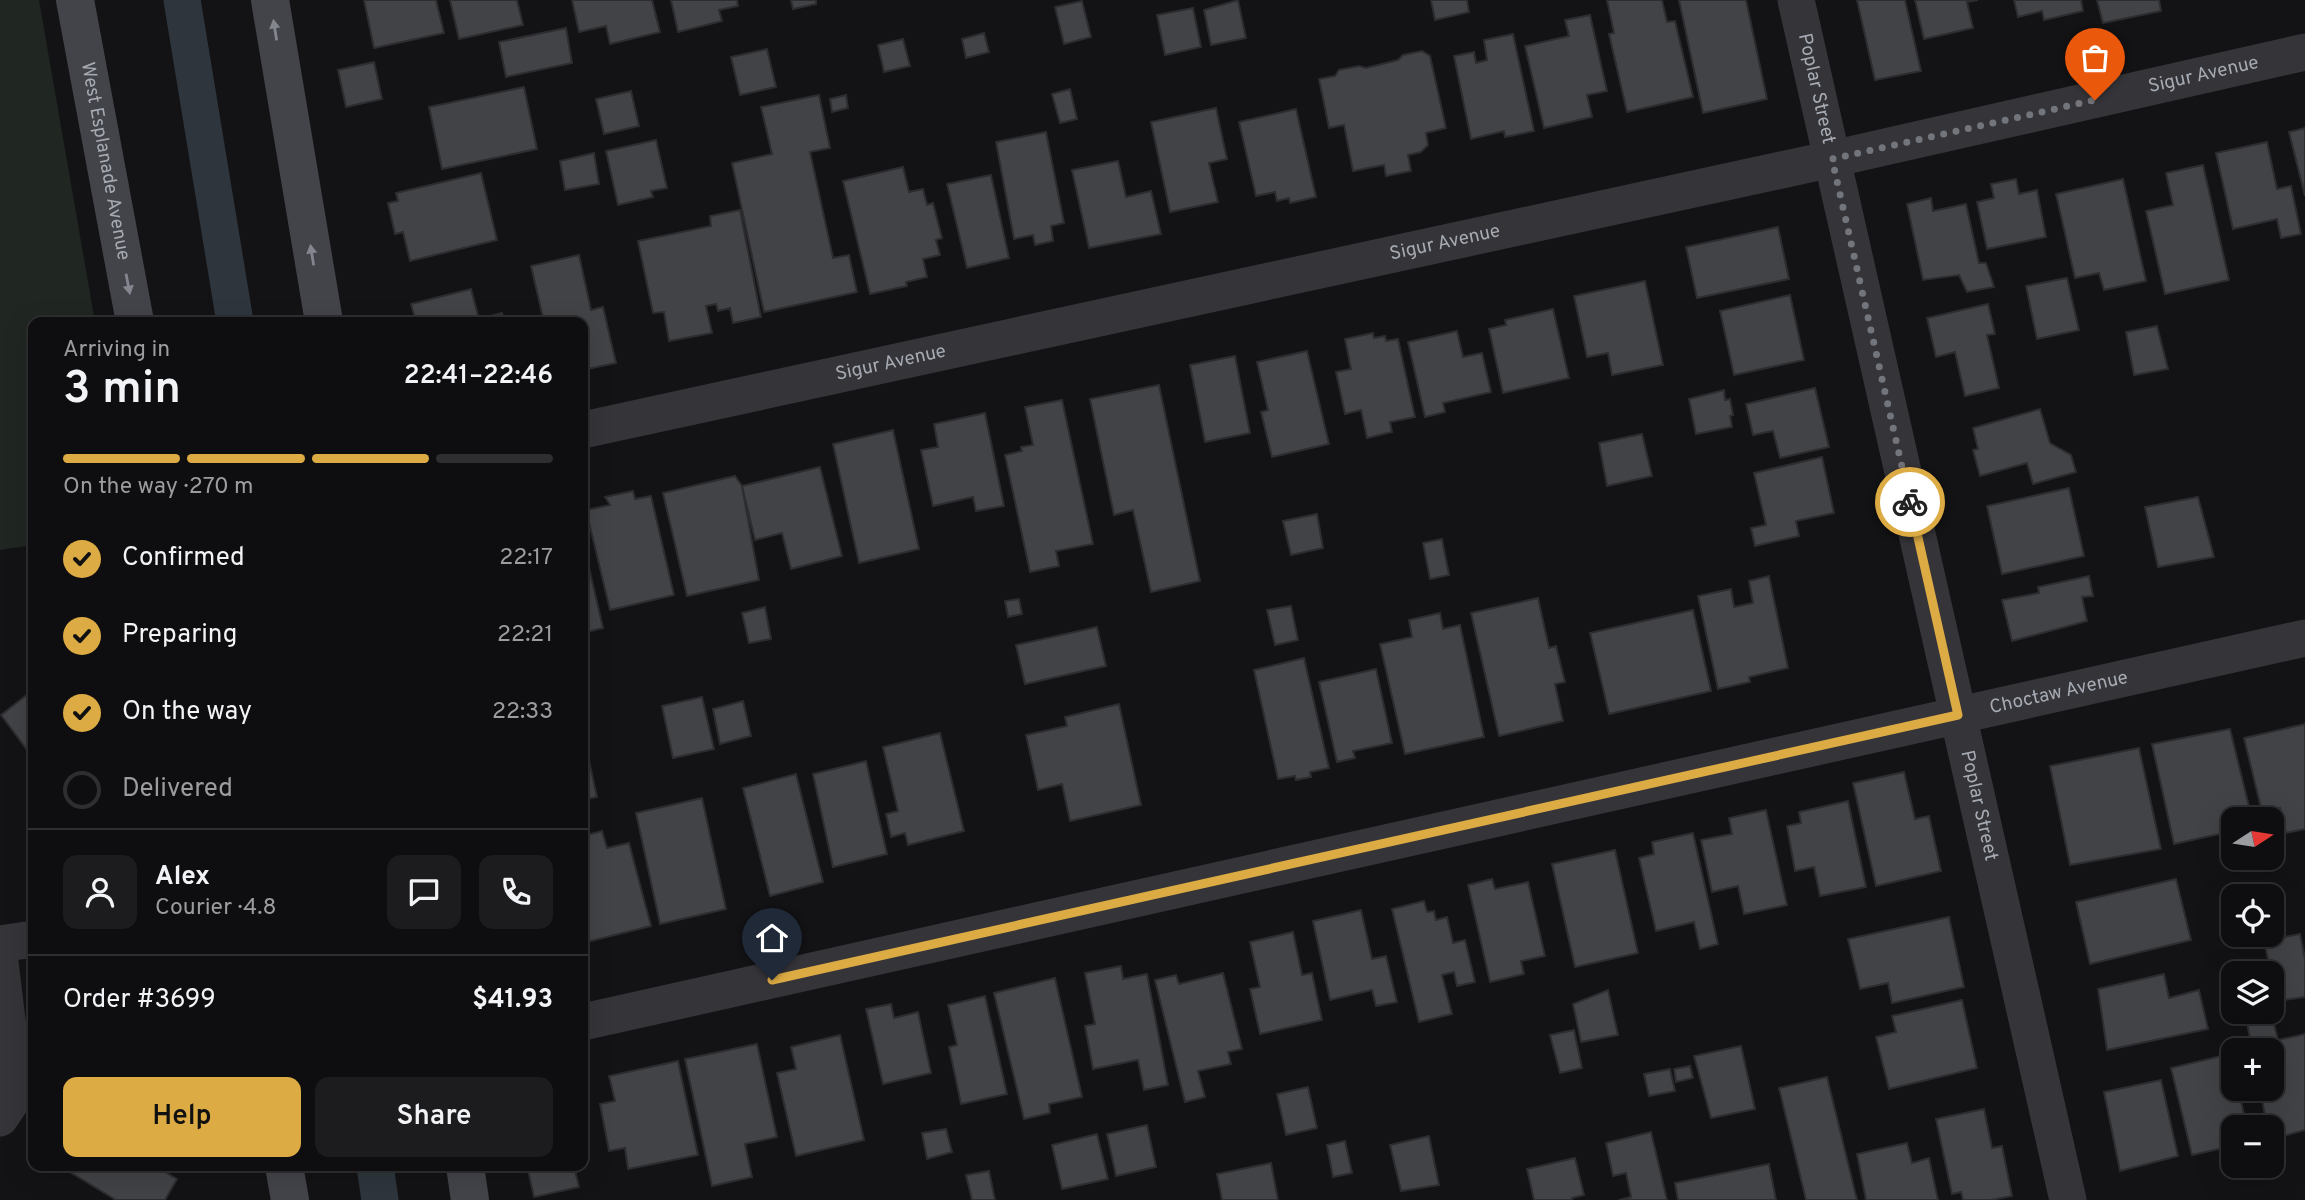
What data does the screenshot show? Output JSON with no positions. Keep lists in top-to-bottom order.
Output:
{
  "streets": {
    "main road": ["West Esplanade Avenue"],
    "street": ["Sigur Avenue", "Poplar Street", "Choctaw Avenue"]
  },
  "crossings": [
    ["Sigur Avenue", "Poplar Street"],
    ["Poplar Street", "Choctaw Avenue"]
  ],
  "north": "right",
  "page": {
    "heading": ["3 min", "Arriving in", "22:41–22:46"],
    "panel": [
      "Alex",
      "Courier · 4.8",
      "Order #3699",
      "$41.93"
    ],
    "bar": "On the way · 270 m",
    "list": [
      ["Confirmed", "22:17"],
      ["Preparing", "22:21"],
      ["On the way", "22:33"],
      "Delivered"
    ],
    "map_buttons": ["+", "−"],
    "buttons": ["Help", "Share"]
  }
}
